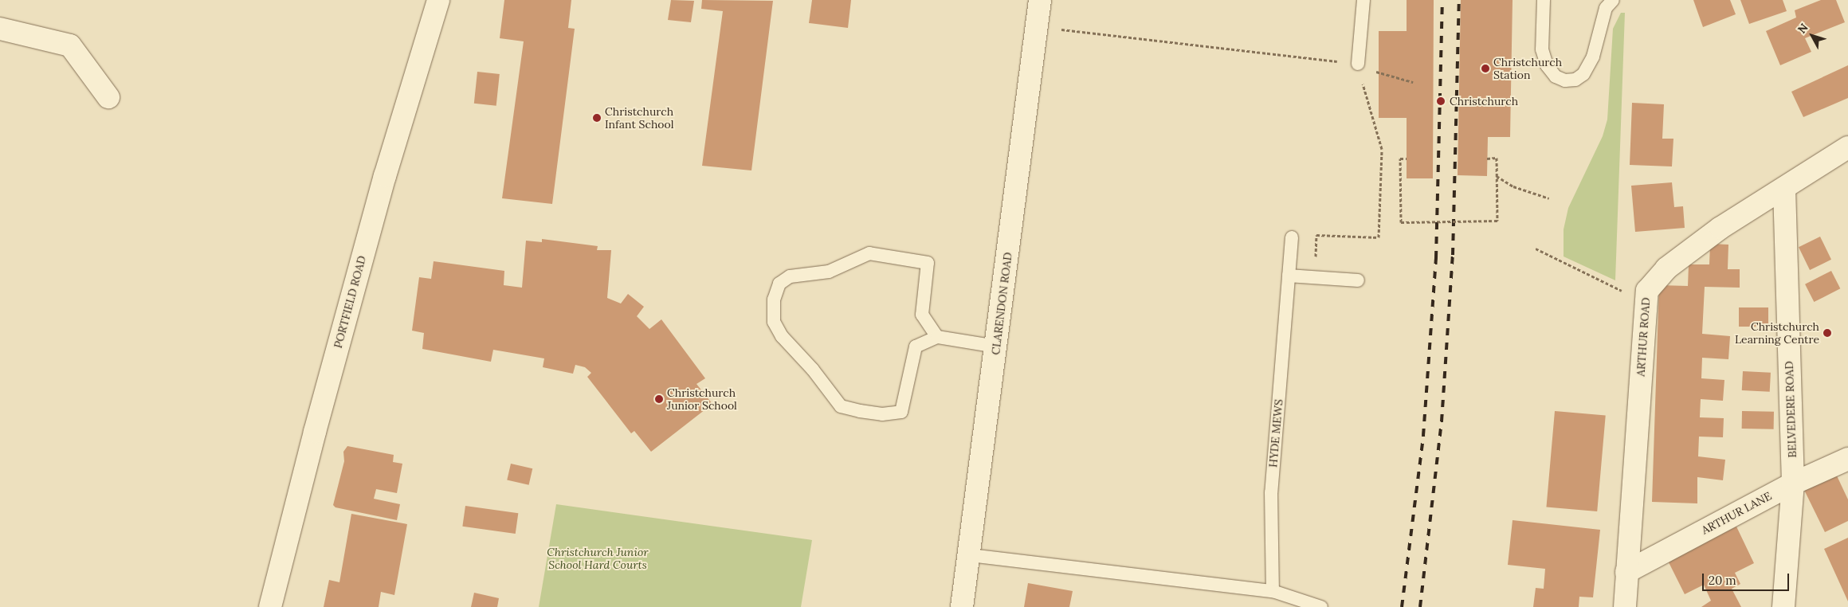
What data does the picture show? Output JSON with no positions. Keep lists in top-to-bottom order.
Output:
{
  "streets": {
    "street": [
      "PORTFIELD ROAD",
      "CLARENDON ROAD",
      "ARTHUR ROAD",
      "BELVEDERE ROAD",
      "ARTHUR LANE"
    ],
    "lane": ["HYDE MEWS"]
  },
  "crossings": [
    ["ARTHUR ROAD", "BELVEDERE ROAD"],
    ["ARTHUR ROAD", "ARTHUR LANE"],
    ["BELVEDERE ROAD", "ARTHUR LANE"]
  ],
  "parks": ["Christchurch Junior School Hard Courts"],
  "places": [
    "Christchurch Station",
    "Christchurch",
    "Christchurch Infant School",
    "Christchurch Learning Centre",
    "Christchurch Junior School"
  ],
  "scale_bar": "20 m",
  "north": "top left"
}
